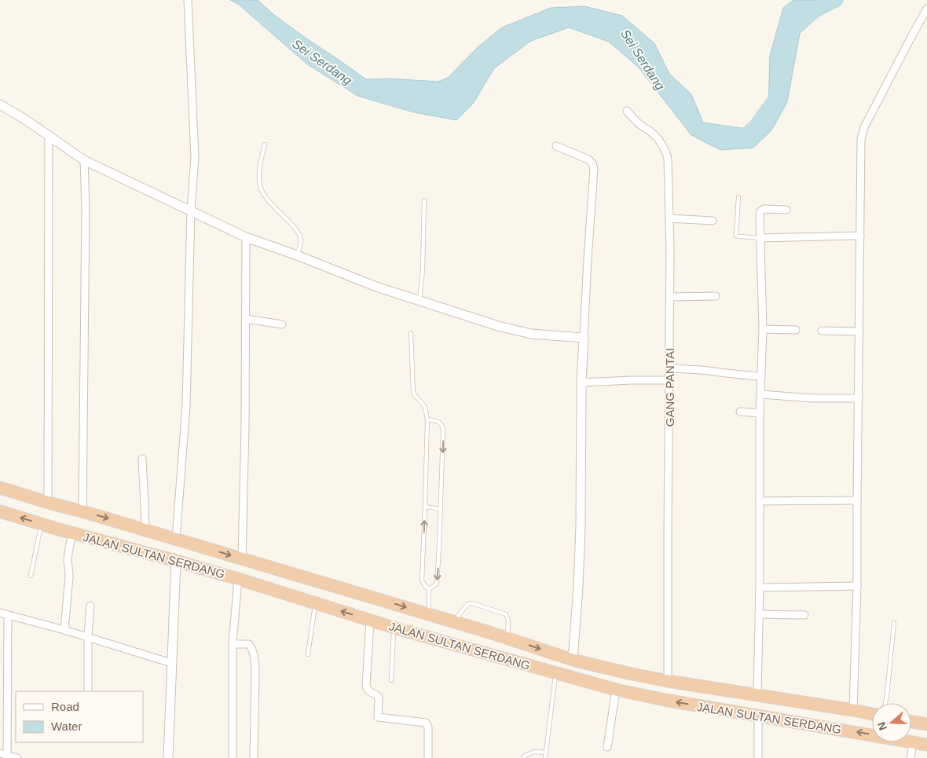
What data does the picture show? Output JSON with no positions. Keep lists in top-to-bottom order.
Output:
{
  "streets": {
    "highway": ["JALAN SULTAN SERDANG"],
    "street": ["GANG PANTAI"]
  },
  "crossings": [
    ["GANG PANTAI", "JALAN SULTAN SERDANG"]
  ],
  "water": ["Sei Serdang"],
  "legend": ["Road", "Water"],
  "north": "left"
}
